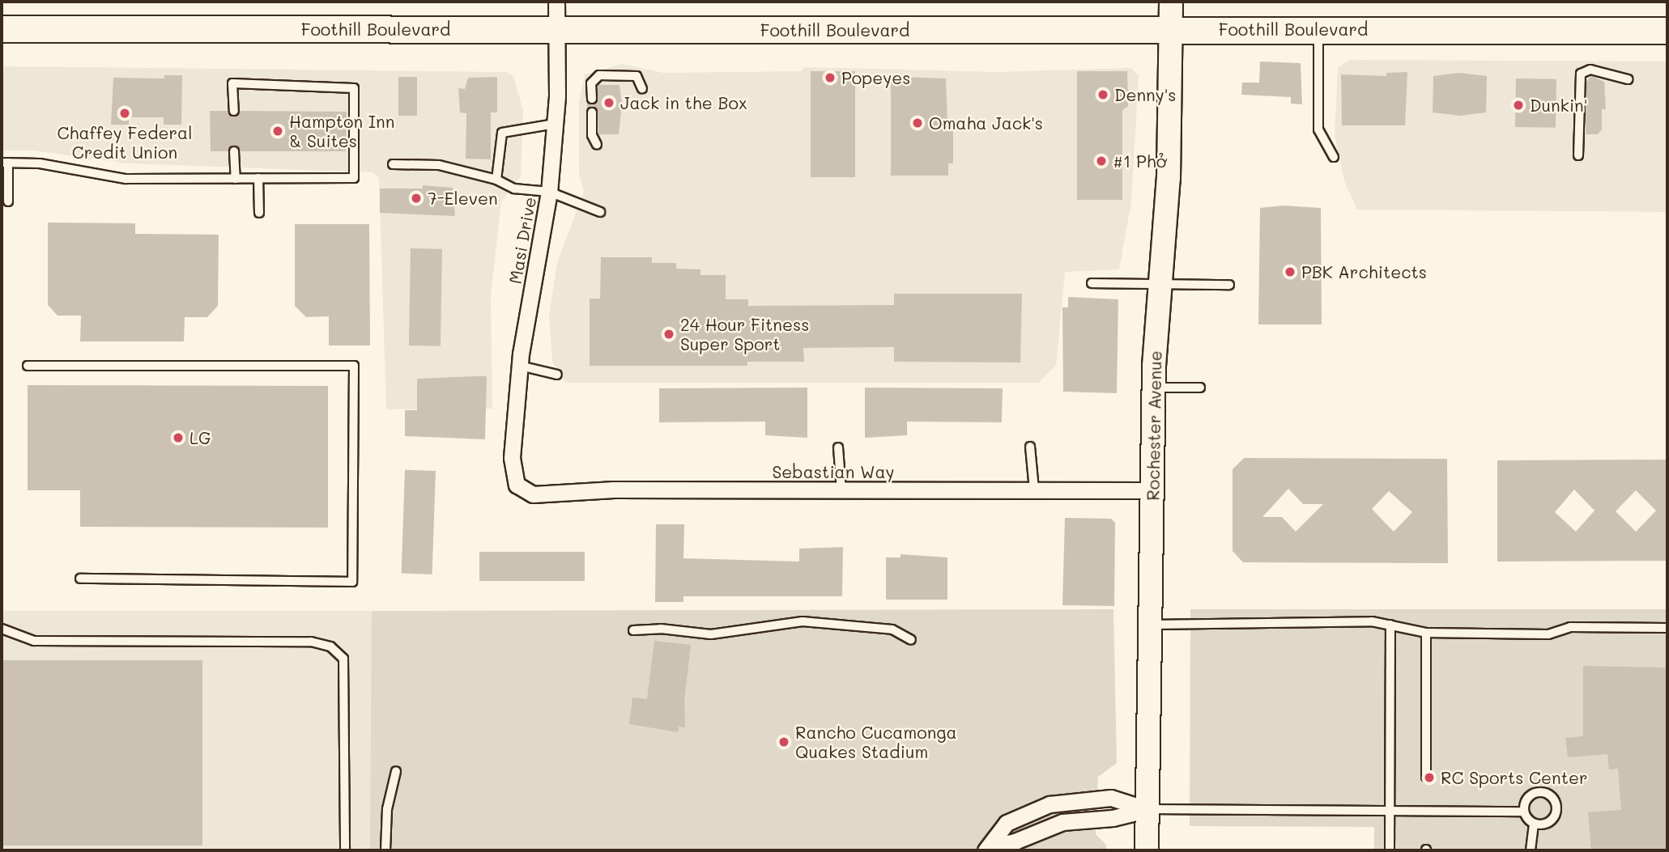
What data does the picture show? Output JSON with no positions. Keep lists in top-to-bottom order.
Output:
{
  "streets": {
    "main road": ["Foothill Boulevard", "Rochester Avenue"],
    "street": ["Masi Drive", "Sebastian Way"]
  },
  "crossings": [
    ["Foothill Boulevard", "Masi Drive"],
    ["Foothill Boulevard", "Rochester Avenue"],
    ["Masi Drive", "Sebastian Way"],
    ["Rochester Avenue", "Sebastian Way"]
  ],
  "places": [
    "Popeyes",
    "Denny's",
    "Jack in the Box",
    "Dunkin'",
    "Chaffey Federal Credit Union",
    "Omaha Jack's",
    "Hampton Inn & Suites",
    "#1 Phở",
    "7-Eleven",
    "PBK Architects",
    "24 Hour Fitness Super Sport",
    "LG",
    "Rancho Cucamonga Quakes Stadium",
    "RC Sports Center"
  ]
}
